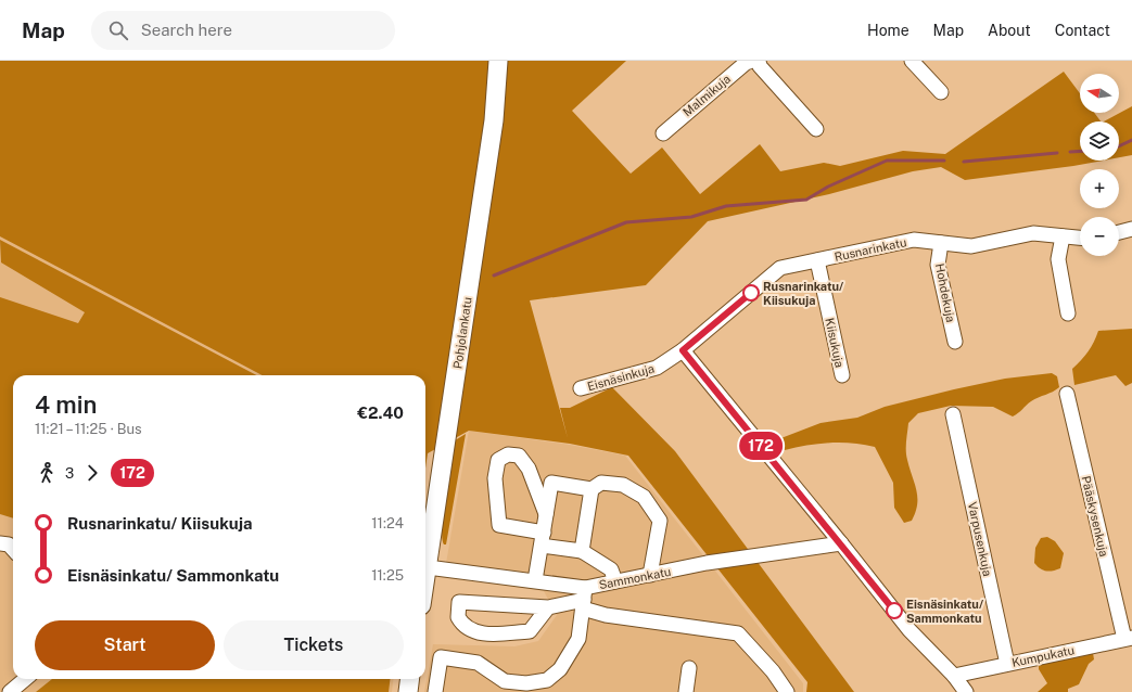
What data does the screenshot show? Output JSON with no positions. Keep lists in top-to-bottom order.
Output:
{
  "streets": {
    "main road": ["Pohjolankatu"],
    "street": [
      "Malmikuja",
      "Rusnarinkatu",
      "Hohdekuja",
      "Kiisukuja",
      "Eisnäsinkuja",
      "Pääskysenkuja",
      "Varpusenkuja",
      "Sammonkatu",
      "Kumpukatu"
    ]
  },
  "crossings": [
    ["Rusnarinkatu", "Hohdekuja"],
    ["Rusnarinkatu", "Kiisukuja"],
    ["Rusnarinkatu", "Eisnäsinkuja"],
    ["Pohjolankatu", "Sammonkatu"],
    ["Pääskysenkuja", "Kumpukatu"],
    ["Varpusenkuja", "Kumpukatu"]
  ],
  "places": ["Rusnarinkatu/ Kiisukuja", "Eisnäsinkatu/ Sammonkatu"],
  "lines": ["bus line 172"],
  "north": "left",
  "page": {
    "header": "Map",
    "search": "Search here",
    "nav": [
      "Home",
      "Map",
      "About",
      "Contact"
    ],
    "on_map": "172",
    "map_buttons": ["+", "−"],
    "heading": ["4 min", "11:21 – 11:25 · Bus", "€2.40"],
    "legs": ["3", "172"],
    "list": [
      {
        "name": "Rusnarinkatu/ Kiisukuja",
        "value": "11:24"
      },
      {
        "name": "Eisnäsinkatu/ Sammonkatu",
        "value": "11:25"
      }
    ],
    "buttons": ["Start", "Tickets"]
  }
}
